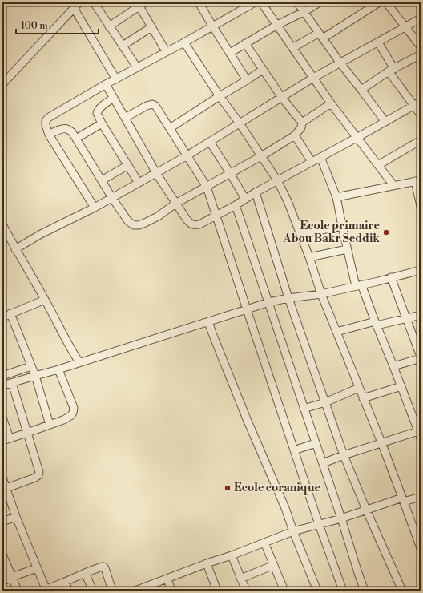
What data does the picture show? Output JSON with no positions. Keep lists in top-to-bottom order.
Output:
{
  "places": ["Ecole primaire Abou Bakr Seddik", "Ecole coranique"],
  "scale_bar": "100 m"
}
